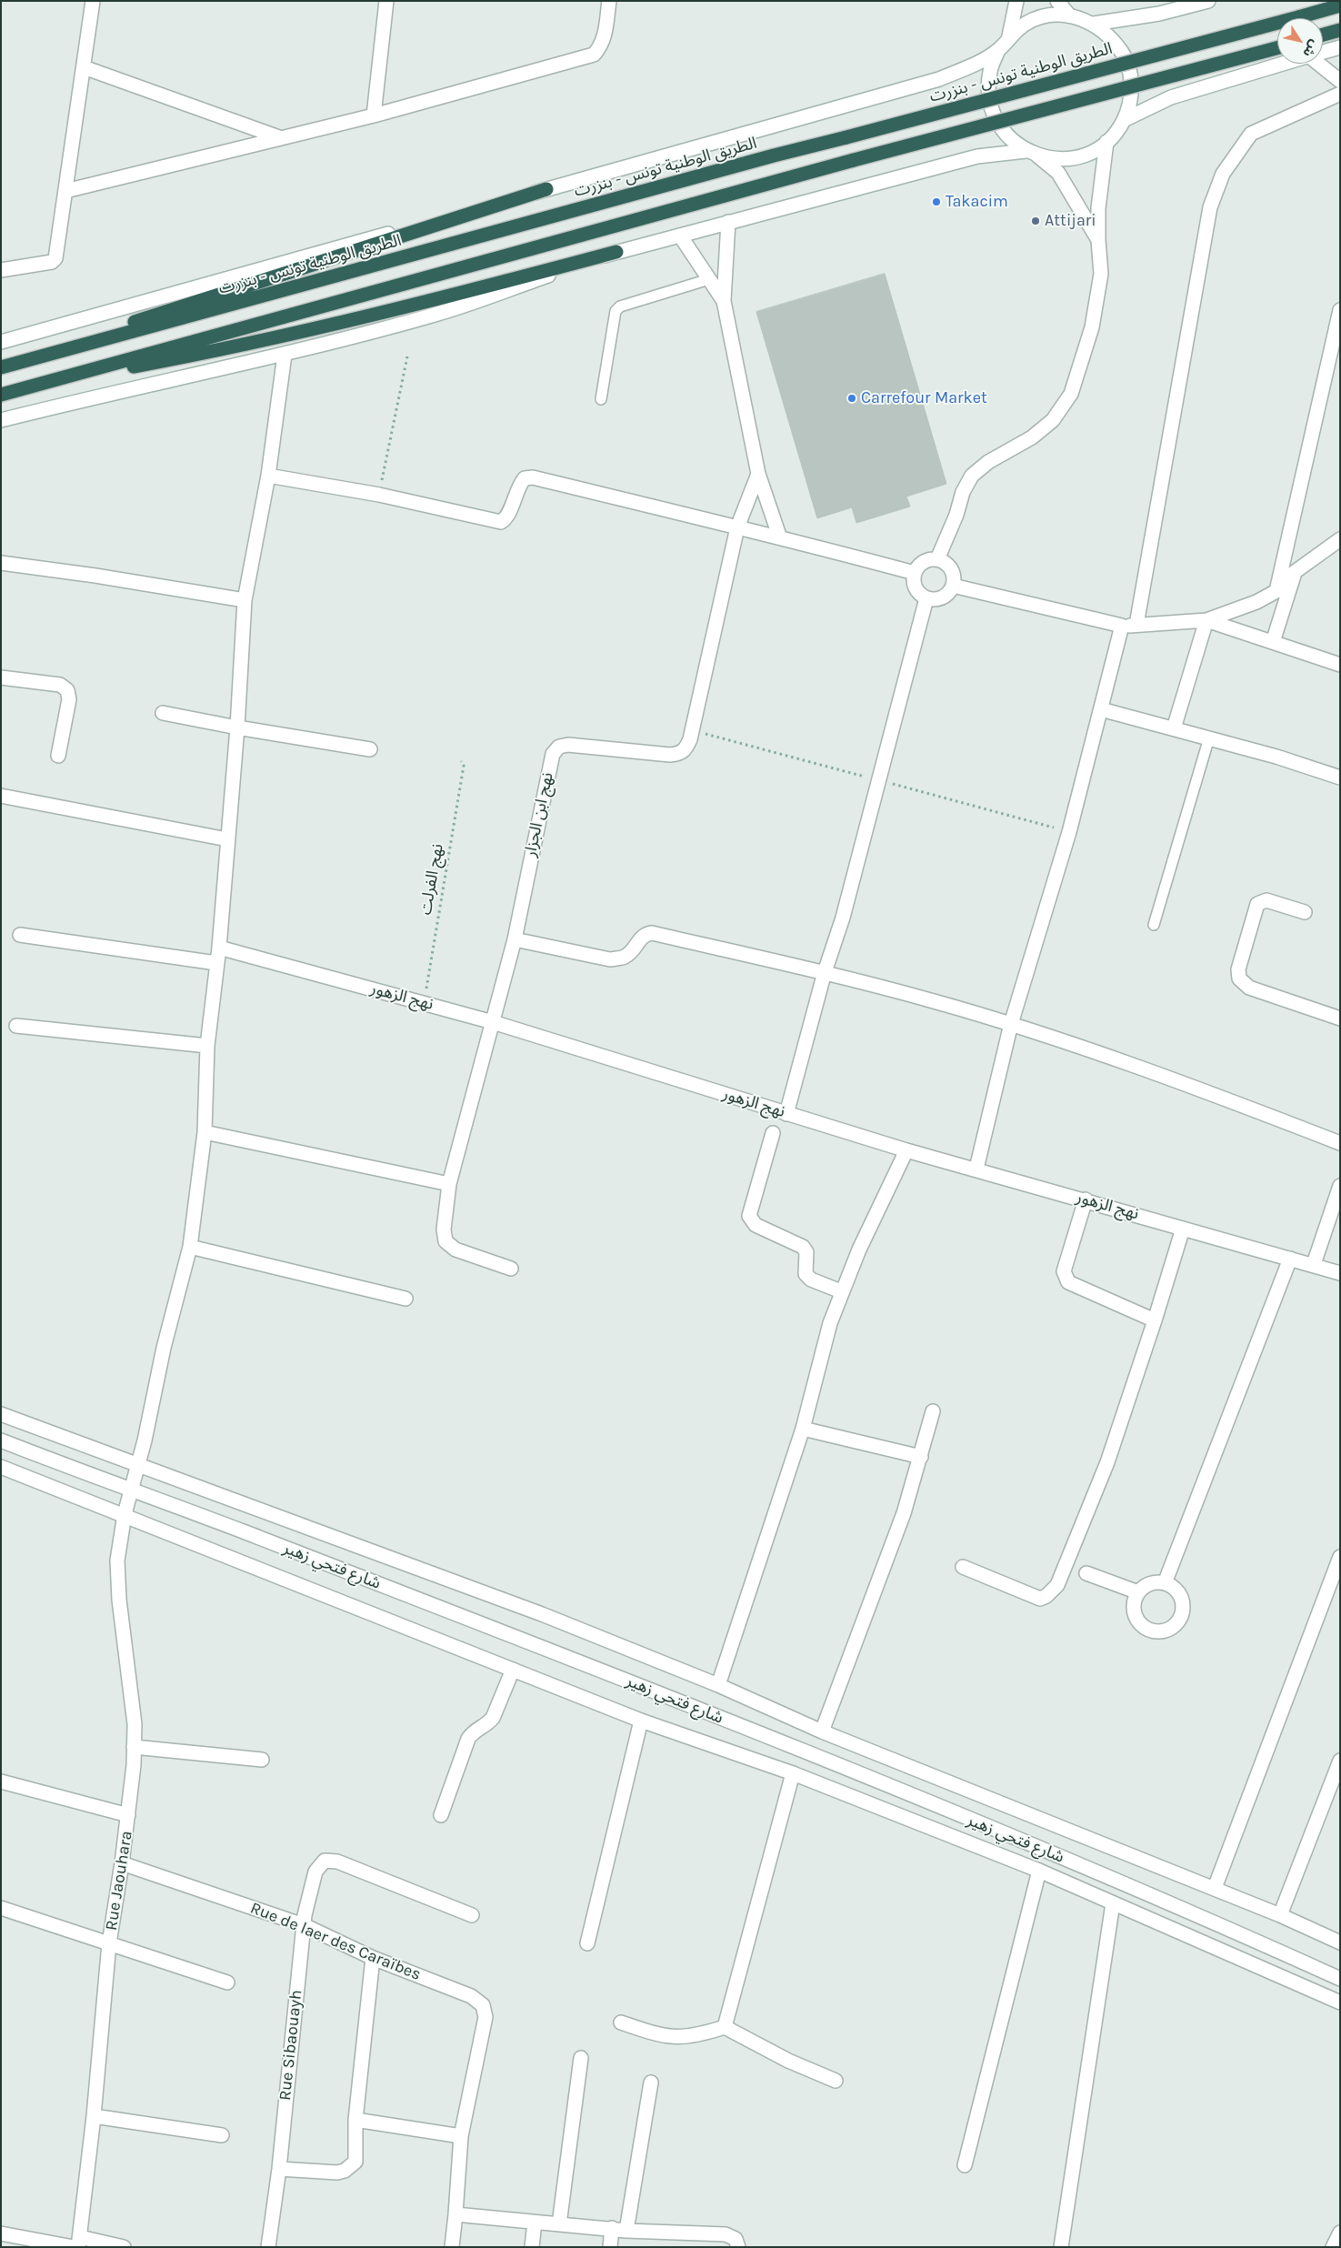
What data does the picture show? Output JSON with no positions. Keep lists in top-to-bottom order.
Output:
{
  "streets": {
    "highway": ["الطريق الوطنية تونس - بنزرت"],
    "street": [
      "نهج ابن الجزار",
      "نهج الزهور",
      "شارع فتحي زهير",
      "Rue Jaouhara",
      "Rue de laer des Caraïbes",
      "Rue Sibaouayh"
    ],
    "path": ["نهج الفرلت"]
  },
  "crossings": [
    ["نهج ابن الجزار", "نهج الزهور"],
    ["نهج الفرلت", "نهج الزهور"],
    ["نهج الزهور", "Rue Jaouhara"],
    ["شارع فتحي زهير", "Rue Jaouhara"],
    ["Rue Jaouhara", "Rue de laer des Caraïbes"],
    ["Rue de laer des Caraïbes", "Rue Sibaouayh"]
  ],
  "places": ["Takacim", "Attijari", "Carrefour Market"],
  "north": "bottom right"
}
